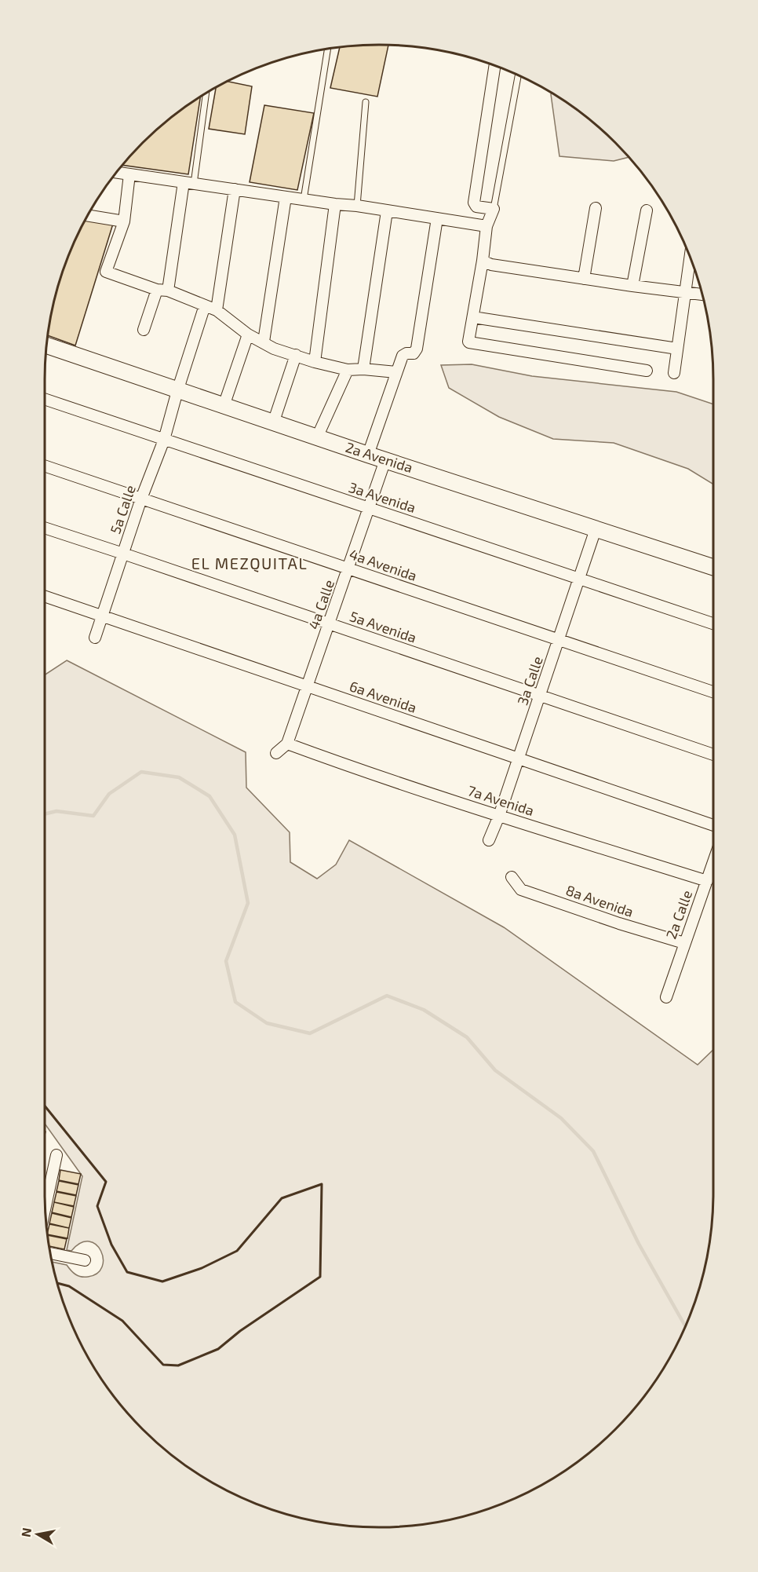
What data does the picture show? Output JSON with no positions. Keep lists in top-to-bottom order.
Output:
{
  "streets": {
    "main road": ["2a Avenida"],
    "street": [
      "3a Avenida",
      "5a Calle",
      "4a Avenida",
      "4a Calle",
      "5a Avenida",
      "3a Calle",
      "6a Avenida",
      "7a Avenida",
      "8a Avenida",
      "2a Calle"
    ]
  },
  "crossings": [
    ["2a Avenida", "5a Calle"],
    ["2a Avenida", "4a Calle"],
    ["2a Avenida", "3a Calle"],
    ["3a Avenida", "5a Calle"],
    ["3a Avenida", "4a Calle"],
    ["3a Avenida", "3a Calle"],
    ["5a Calle", "4a Avenida"],
    ["5a Calle", "5a Avenida"],
    ["5a Calle", "6a Avenida"],
    ["4a Avenida", "4a Calle"],
    ["4a Avenida", "3a Calle"],
    ["4a Calle", "5a Avenida"],
    ["4a Calle", "6a Avenida"],
    ["4a Calle", "7a Avenida"],
    ["5a Avenida", "3a Calle"],
    ["3a Calle", "6a Avenida"],
    ["3a Calle", "7a Avenida"],
    ["7a Avenida", "2a Calle"],
    ["8a Avenida", "2a Calle"]
  ],
  "districts": ["EL MEZQUITAL"],
  "north": "left"
}
